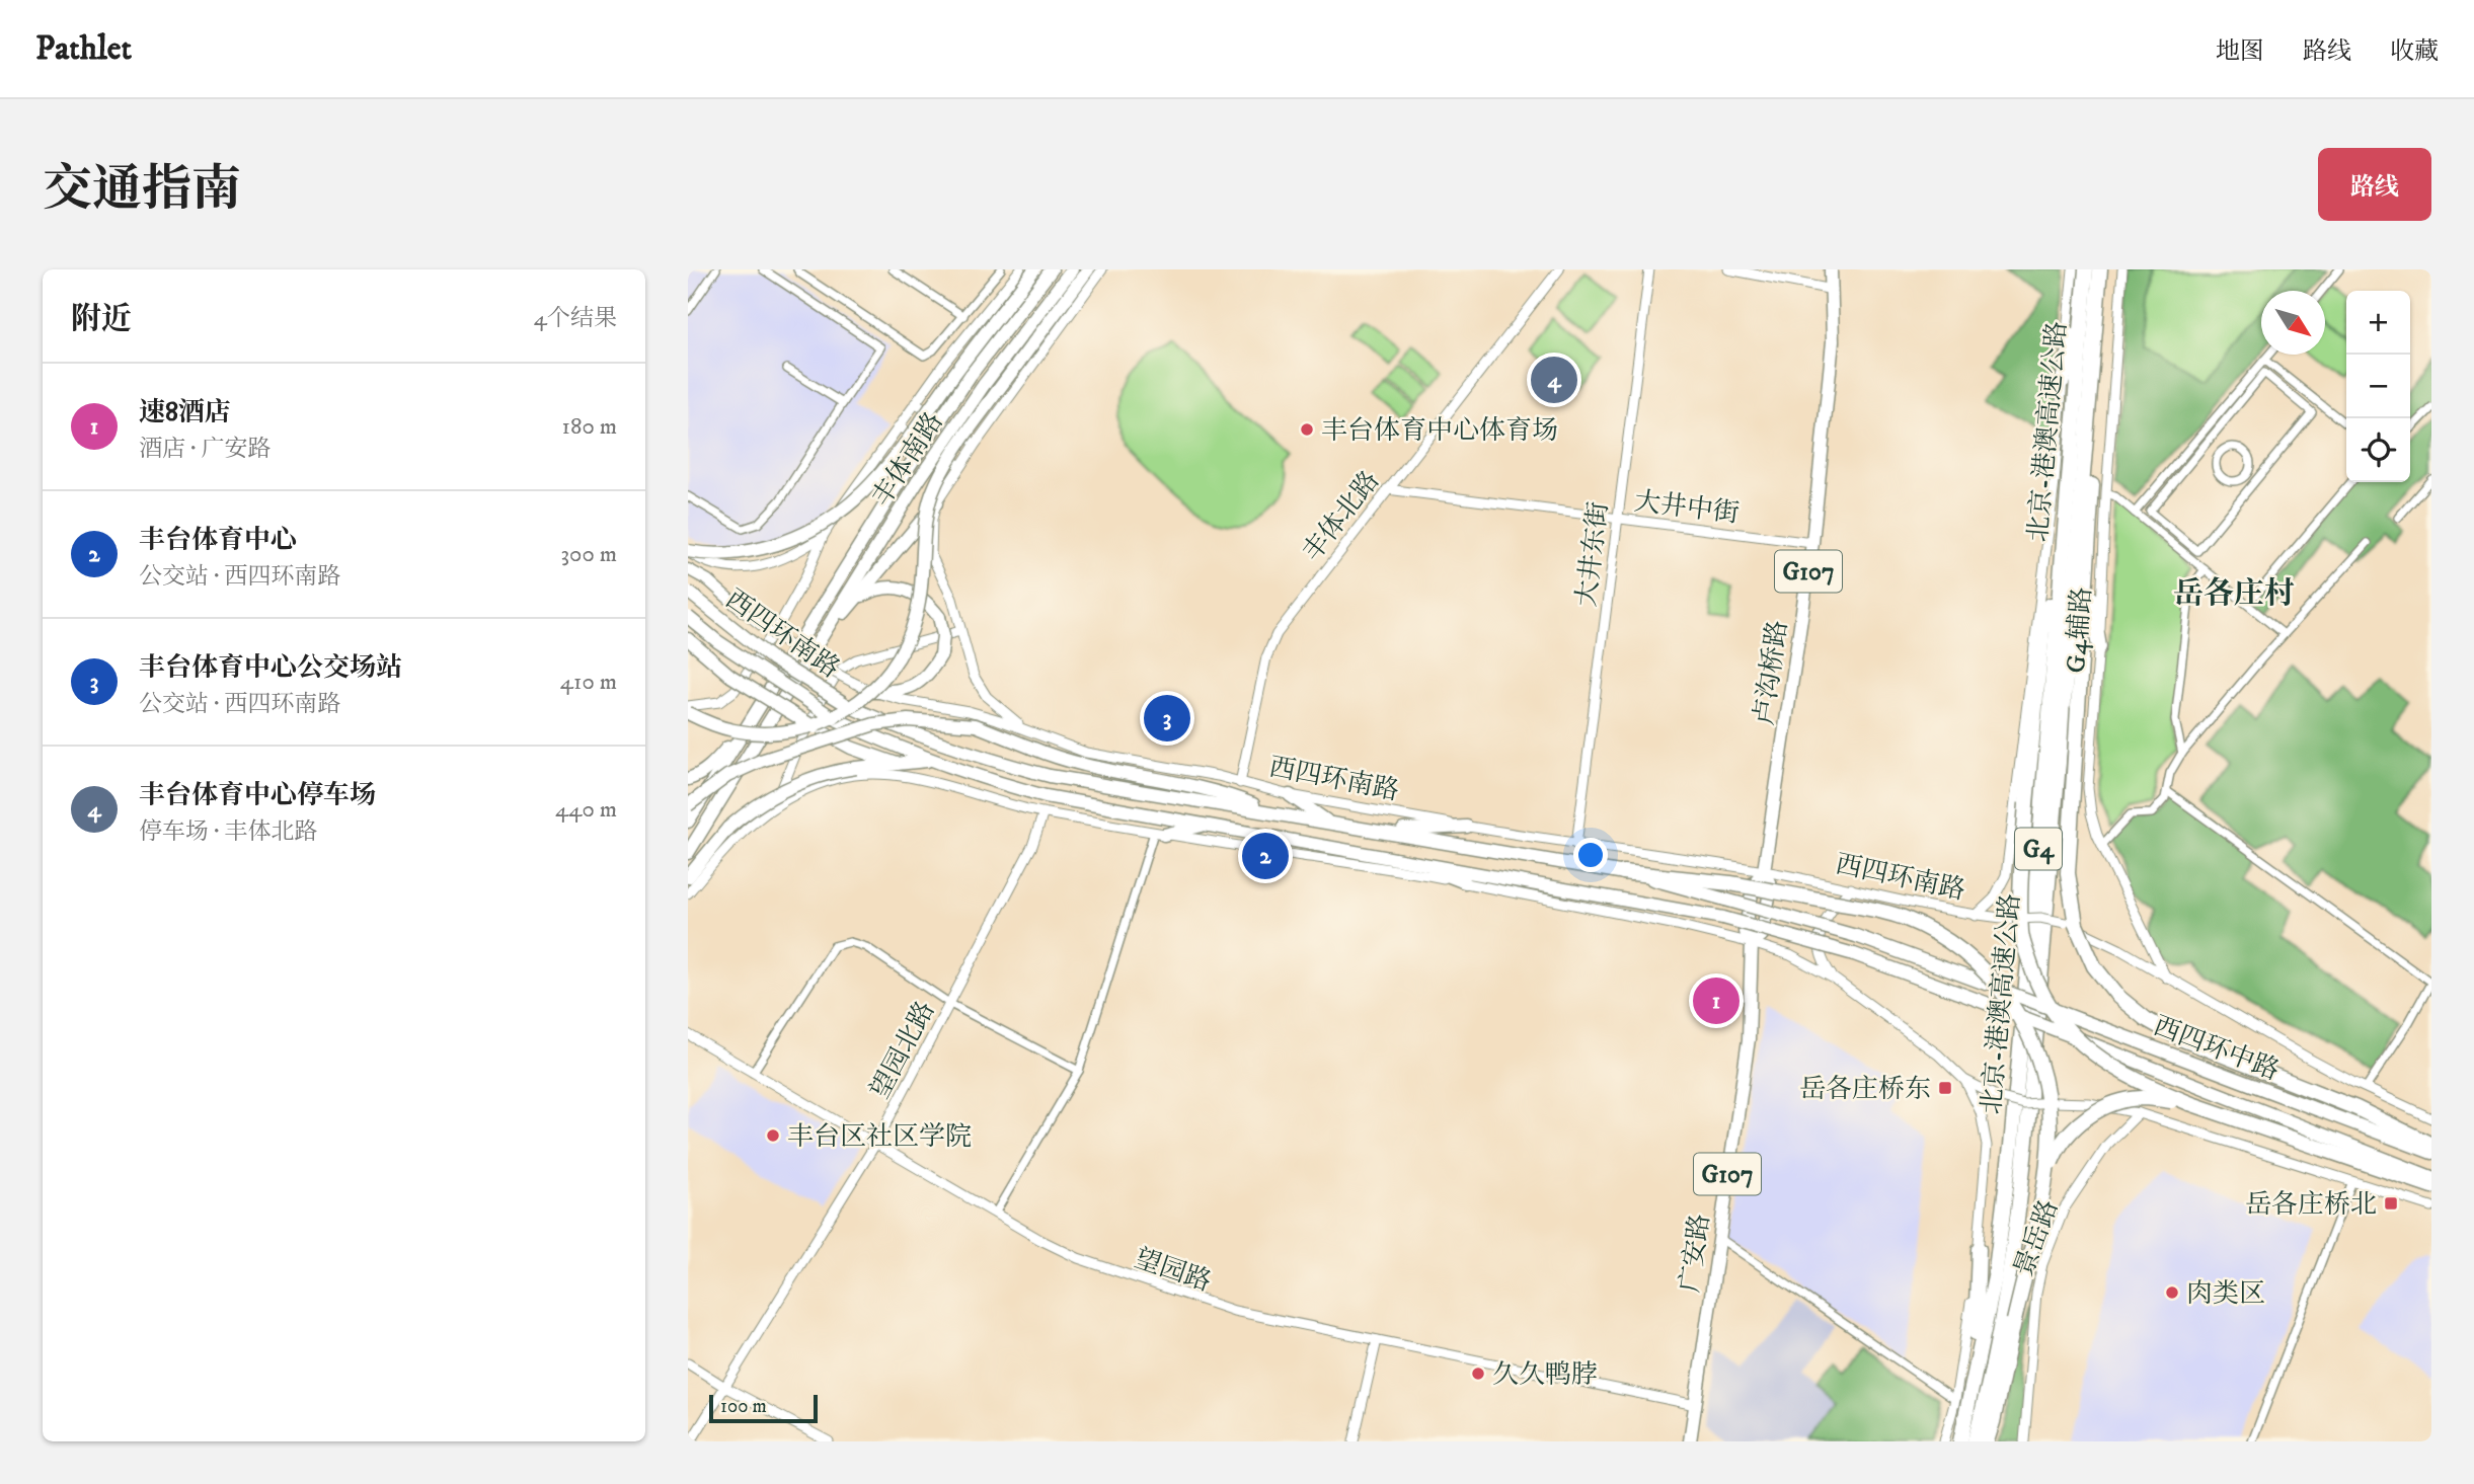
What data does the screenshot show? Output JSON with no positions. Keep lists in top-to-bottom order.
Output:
{
  "streets": {
    "highway": [
      "北京-港澳高速公路",
      "丰体南路",
      "G107",
      "西四环南路",
      "卢沟桥路",
      "G4",
      "西四环中路",
      "广安路"
    ],
    "street": [
      "大井中街",
      "丰体北路",
      "大井东街",
      "G4辅路",
      "望园北路",
      "景岳路",
      "望园路"
    ]
  },
  "crossings": [
    ["大井中街", "丰体北路"],
    ["大井中街", "大井东街"],
    ["大井中街", "卢沟桥路"],
    ["丰体北路", "西四环南路"],
    ["大井东街", "西四环南路"],
    ["G107", "西四环南路"],
    ["G107", "卢沟桥路"],
    ["G107", "广安路"],
    ["G4辅路", "西四环中路"],
    ["西四环南路", "卢沟桥路"],
    ["西四环南路", "西四环中路"],
    ["望园北路", "望园路"],
    ["广安路", "望园路"]
  ],
  "districts": ["岳各庄村"],
  "places": {
    "other": [
      "丰台体育中心体育场",
      "丰台区社区学院",
      "肉类区",
      "久久鸭脖"
    ],
    "transit": ["岳各庄桥东", "岳各庄桥北"]
  },
  "scale_bar": "100 m",
  "north": "bottom right",
  "page": {
    "header": "Pathlet",
    "nav": ["地图", "路线", "收藏"],
    "title": "交通指南",
    "buttons": "路线",
    "heading": ["附近", "4个结果"],
    "map_buttons": ["+", "−"],
    "pins": [
      "4",
      "3",
      "2",
      "1"
    ],
    "list": [
      {
        "mark": "1",
        "name": "速8酒店",
        "note": "酒店 · 广安路",
        "value": "180 m"
      },
      {
        "mark": "2",
        "name": "丰台体育中心",
        "note": "公交站 · 西四环南路",
        "value": "300 m"
      },
      {
        "mark": "3",
        "name": "丰台体育中心公交场站",
        "note": "公交站 · 西四环南路",
        "value": "410 m"
      },
      {
        "mark": "4",
        "name": "丰台体育中心停车场",
        "note": "停车场 · 丰体北路",
        "value": "440 m"
      }
    ],
    "scale": "100 m"
  }
}
